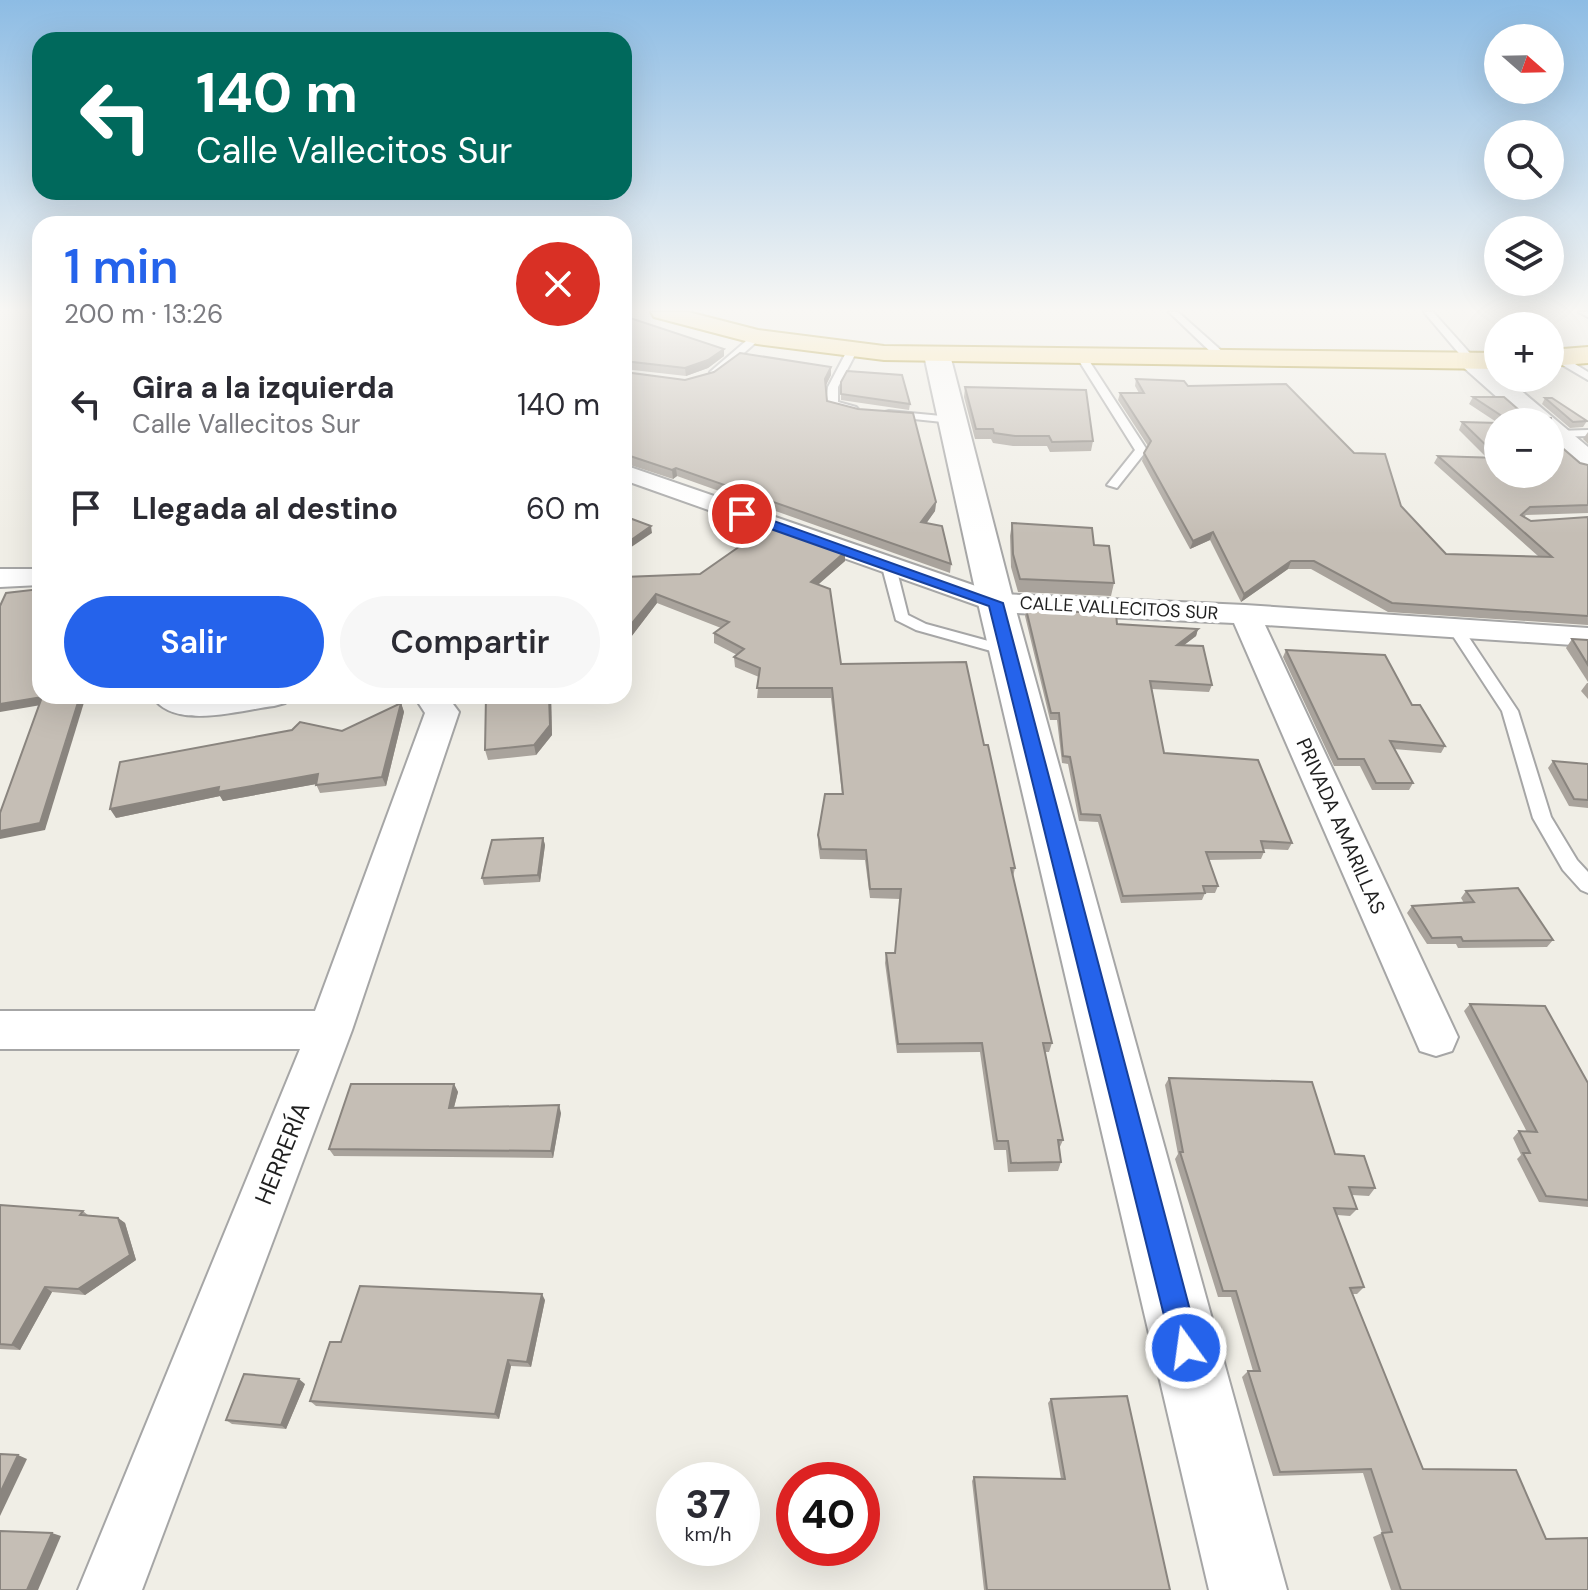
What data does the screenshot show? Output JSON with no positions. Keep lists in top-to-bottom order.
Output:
{
  "streets": {
    "street": ["CALLE VALLECITOS SUR", "PRIVADA AMARILLAS", "HERRERÍA"]
  },
  "crossings": [
    ["CALLE VALLECITOS SUR", "PRIVADA AMARILLAS"]
  ],
  "north": "right",
  "page": {
    "map_buttons": ["+", "−"],
    "turn": ["140 m", "Calle Vallecitos Sur"],
    "heading": ["1 min", "200 m · 13:26"],
    "list": [
      {
        "name": "Gira a la izquierda",
        "note": "Calle Vallecitos Sur",
        "value": "140 m"
      },
      {
        "name": "Llegada al destino",
        "value": "60 m"
      }
    ],
    "buttons": ["Salir", "Compartir"],
    "speed": "37 km/h",
    "limit": "40"
  }
}
